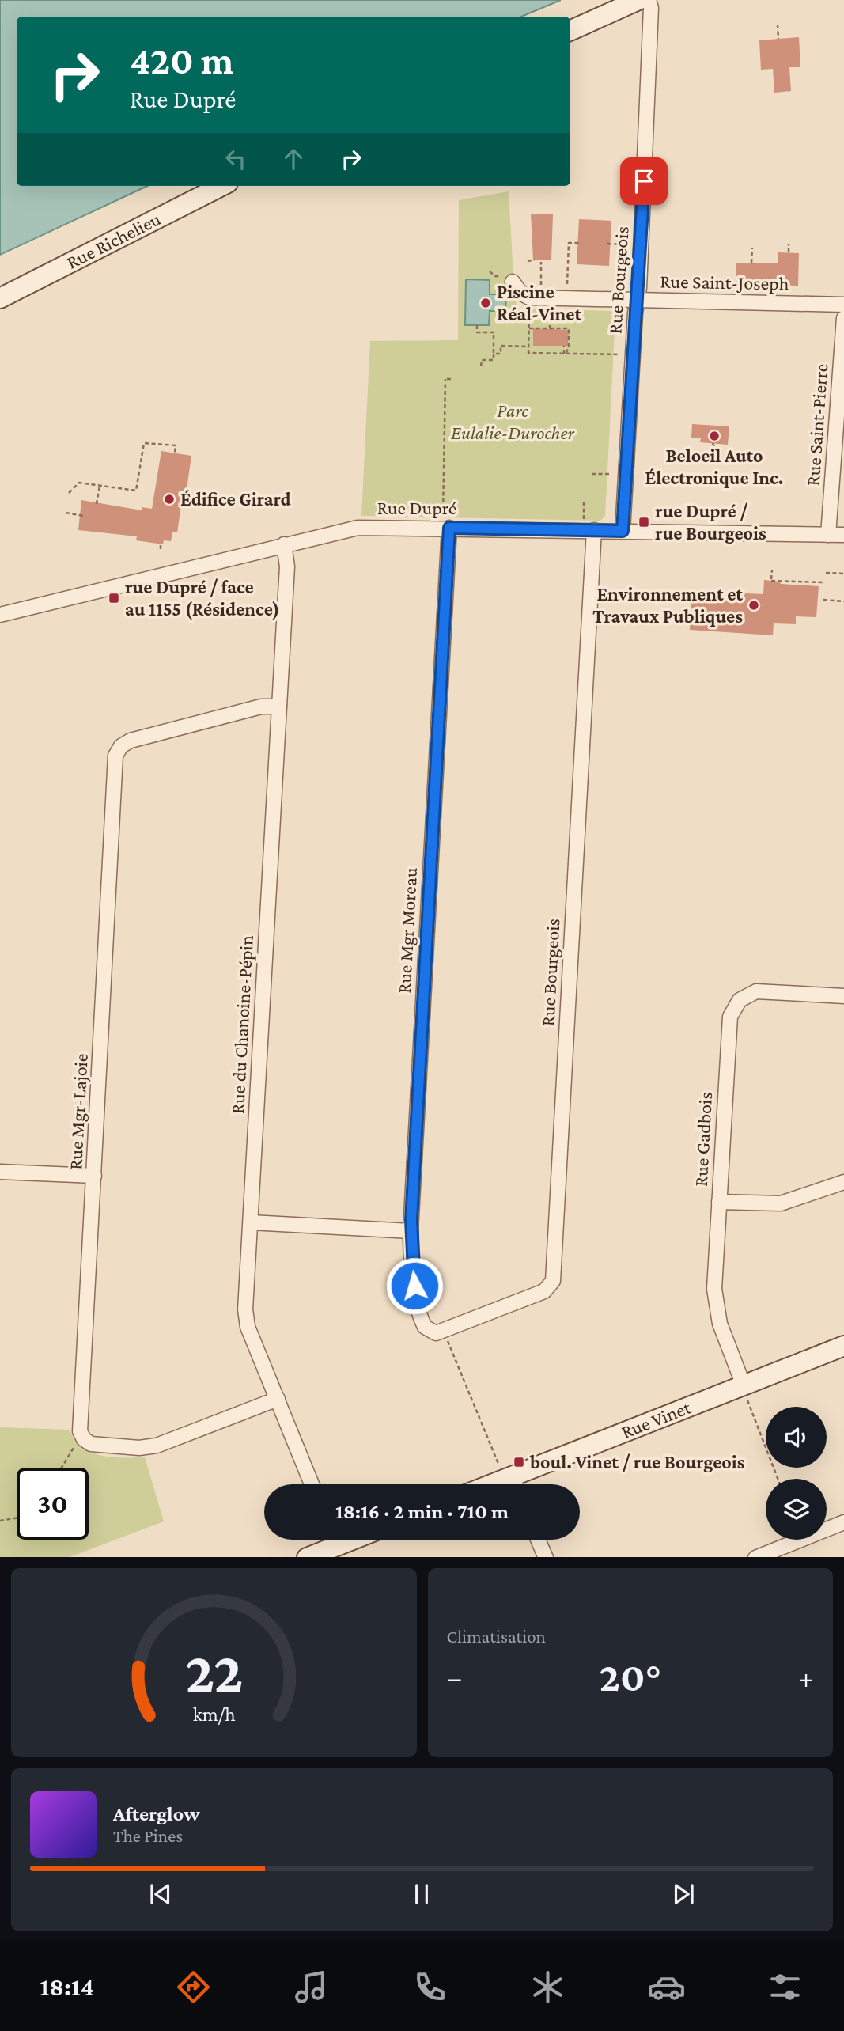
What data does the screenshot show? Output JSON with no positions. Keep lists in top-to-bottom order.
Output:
{
  "streets": {
    "street": [
      "Rue Richelieu",
      "Rue Bourgeois",
      "Rue Saint-Joseph",
      "Rue Saint-Pierre",
      "Rue Dupré",
      "Rue Mgr Moreau",
      "Rue du Chanoine-Pépin",
      "Rue Mgr-Lajoie",
      "Rue Gadbois",
      "Rue Vinet"
    ]
  },
  "crossings": [
    ["Rue Bourgeois", "Rue Saint-Joseph"],
    ["Rue Bourgeois", "Rue Dupré"],
    ["Rue Bourgeois", "Rue Mgr Moreau"],
    ["Rue Saint-Pierre", "Rue Dupré"],
    ["Rue Dupré", "Rue Mgr Moreau"],
    ["Rue Dupré", "Rue du Chanoine-Pépin"],
    ["Rue du Chanoine-Pépin", "Rue Mgr-Lajoie"],
    ["Rue Gadbois", "Rue Vinet"]
  ],
  "parks": ["Parc Eulalie-Durocher"],
  "places": {
    "other": [
      "Piscine Réal-Vinet",
      "Beloeil Auto Électronique Inc.",
      "Édifice Girard",
      "Environnement et Travaux Publiques"
    ],
    "transit": ["rue Dupré / rue Bourgeois", "rue Dupré / face au 1155 (Résidence)", "boul. Vinet / rue Bourgeois"]
  },
  "page": {
    "turn": ["420 m", "Rue Dupré"],
    "limit": "30",
    "trip": "18:16 · 2 min · 710 m",
    "tile": "Climatisation",
    "heat": ["−", "20°", "+"],
    "song": ["Afterglow", "The Pines"],
    "tabs": "18:14",
    "gauge": ["22", "km/h"]
  }
}
